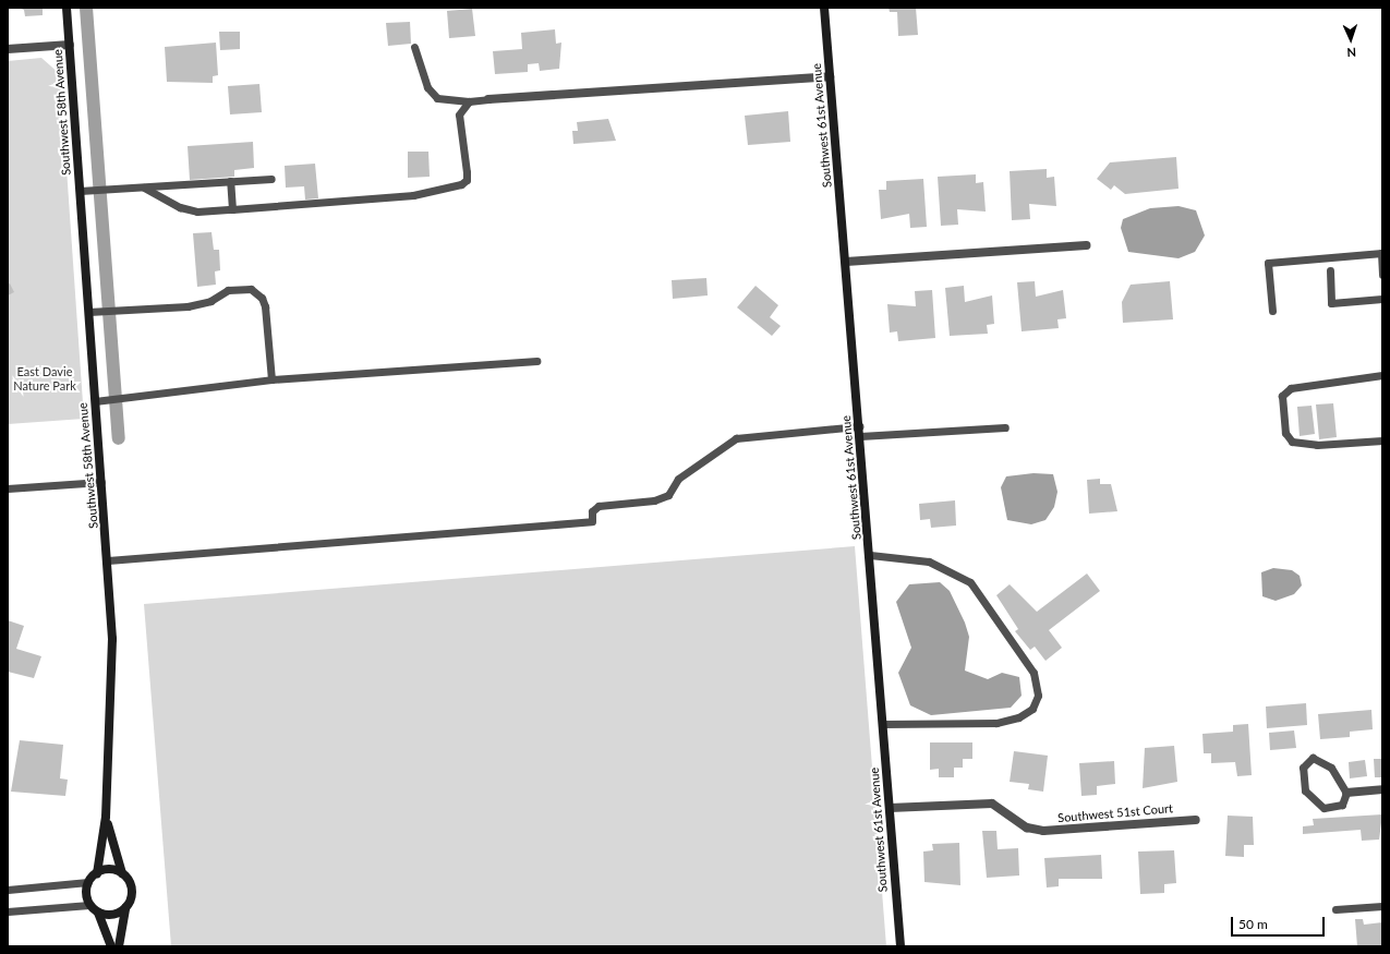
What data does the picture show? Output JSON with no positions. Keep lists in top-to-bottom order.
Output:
{
  "streets": {
    "street": ["Southwest 58th Avenue", "Southwest 61st Avenue", "Southwest 51st Court"]
  },
  "crossings": [
    ["Southwest 61st Avenue", "Southwest 51st Court"]
  ],
  "parks": ["East Davie Nature Park"],
  "scale_bar": "50 m",
  "north": "bottom"
}
